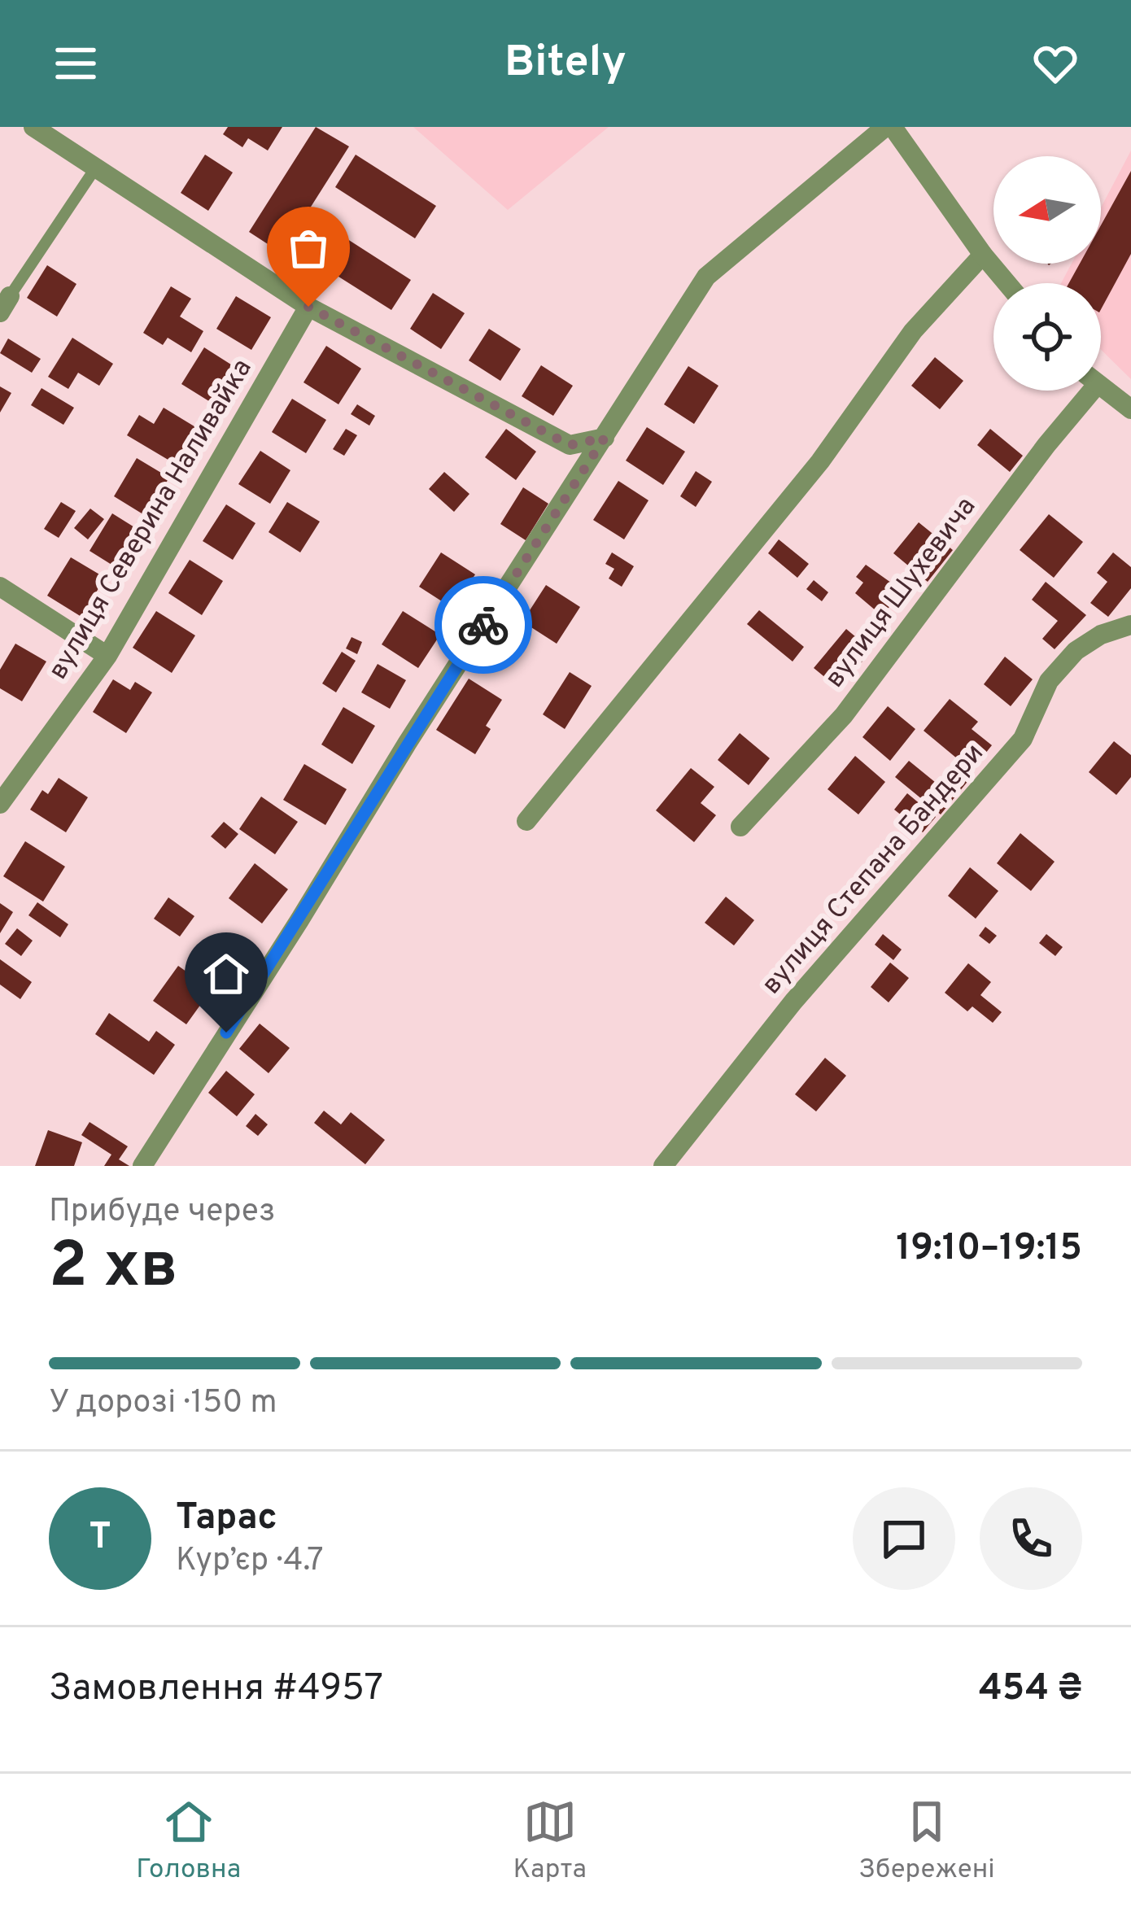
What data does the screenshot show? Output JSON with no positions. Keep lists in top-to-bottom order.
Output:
{
  "streets": {
    "street": ["вулиця Северина Наливайка", "вулиця Шухевича", "вулиця Степана Бандери"]
  },
  "north": "left",
  "page": {
    "header": "Bitely",
    "heading": ["2 хв", "Прибуде через", "19:10–19:15"],
    "panel": [
      "Тарас",
      "Кур’єр · 4.7",
      "Замовлення #4957",
      "454 ₴"
    ],
    "bar": "У дорозі · 150 m",
    "round": "Т",
    "tabs": ["Головна", "Карта", "Збережені"]
  }
}
